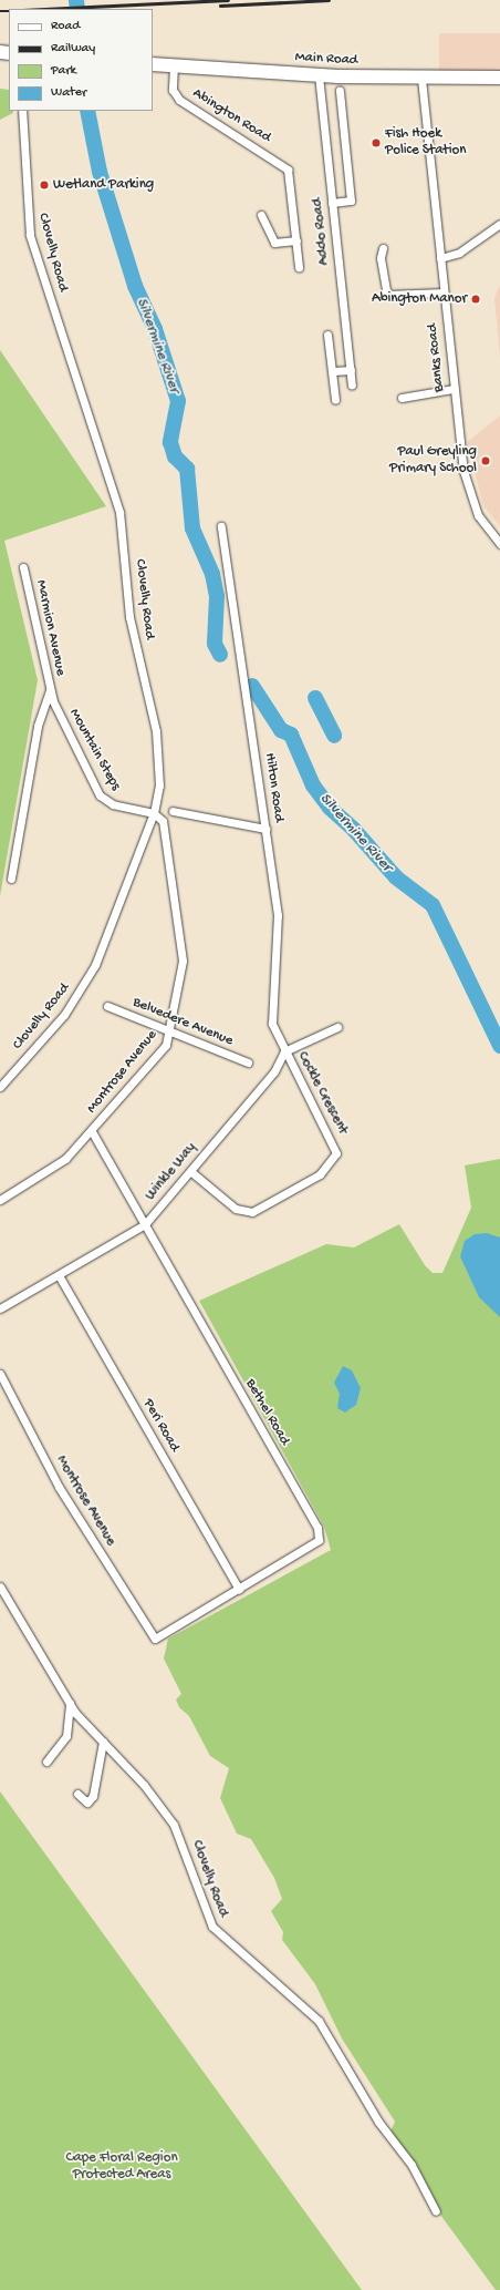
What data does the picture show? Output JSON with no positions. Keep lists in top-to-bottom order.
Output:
{
  "streets": {
    "main road": ["Main Road"],
    "street": [
      "Abington Road",
      "Addo Road",
      "Clovelly Road",
      "Banks Road",
      "Marmion Avenue",
      "Mountain Steps",
      "Hilton Road",
      "Belvedere Avenue",
      "Montrose Avenue",
      "Cockle Crescent",
      "Winkle Way",
      "Bethel Road",
      "Peri Road"
    ]
  },
  "crossings": [
    ["Main Road", "Abington Road"],
    ["Main Road", "Addo Road"],
    ["Main Road", "Banks Road"],
    ["Clovelly Road", "Mountain Steps"],
    ["Clovelly Road", "Montrose Avenue"],
    ["Marmion Avenue", "Mountain Steps"],
    ["Mountain Steps", "Montrose Avenue"],
    ["Hilton Road", "Cockle Crescent"],
    ["Hilton Road", "Winkle Way"],
    ["Belvedere Avenue", "Montrose Avenue"],
    ["Montrose Avenue", "Bethel Road"],
    ["Cockle Crescent", "Winkle Way"],
    ["Winkle Way", "Bethel Road"],
    ["Winkle Way", "Peri Road"],
    ["Bethel Road", "Peri Road"]
  ],
  "water": ["Silvermine River"],
  "parks": ["Cape Floral Region Protected Areas"],
  "places": [
    "Fish Hoek Police Station",
    "Wetland Parking",
    "Abington Manor",
    "Paul Greyling Primary School"
  ],
  "legend": [
    "Road",
    "Railway",
    "Park",
    "Water"
  ]
}
